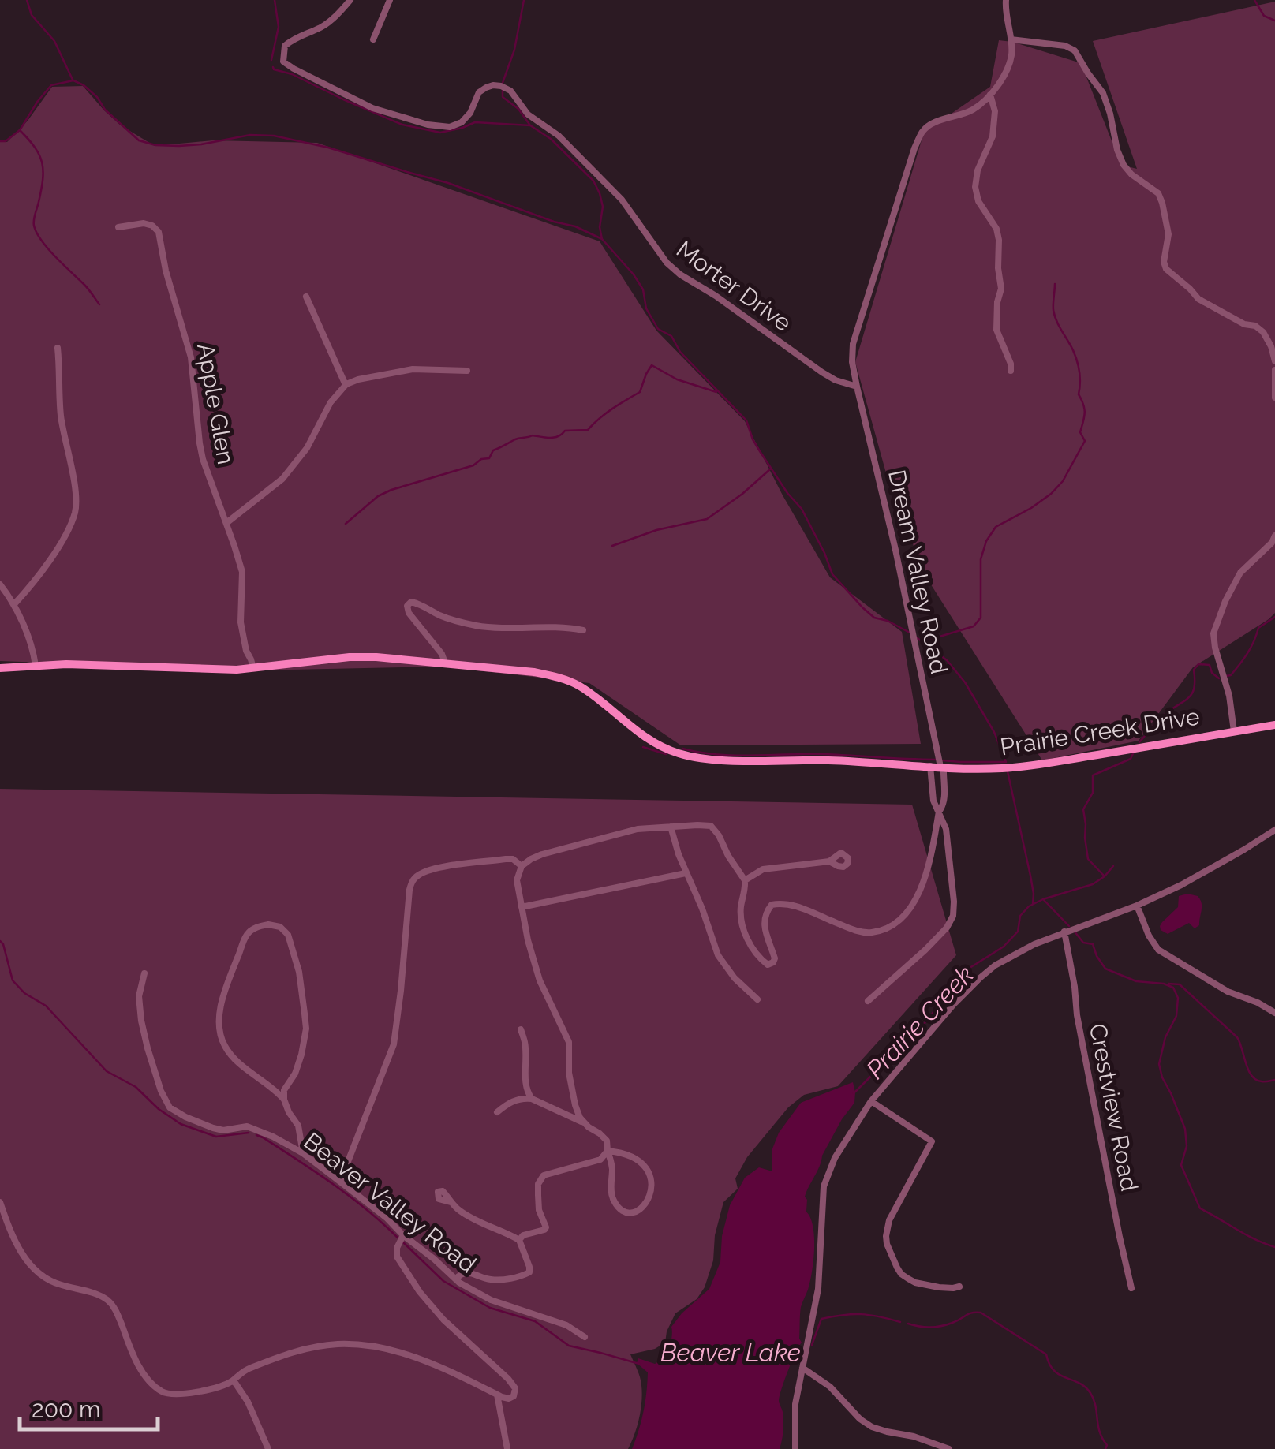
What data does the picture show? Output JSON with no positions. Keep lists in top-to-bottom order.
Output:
{
  "streets": {
    "main road": ["Prairie Creek Drive"],
    "street": [
      "Morter Drive",
      "Apple Glen",
      "Dream Valley Road",
      "Crestview Road",
      "Beaver Valley Road"
    ]
  },
  "crossings": [
    ["Morter Drive", "Dream Valley Road"],
    ["Dream Valley Road", "Prairie Creek Drive"]
  ],
  "water": ["Prairie Creek", "Beaver Lake"],
  "scale_bar": "200 m"
}
